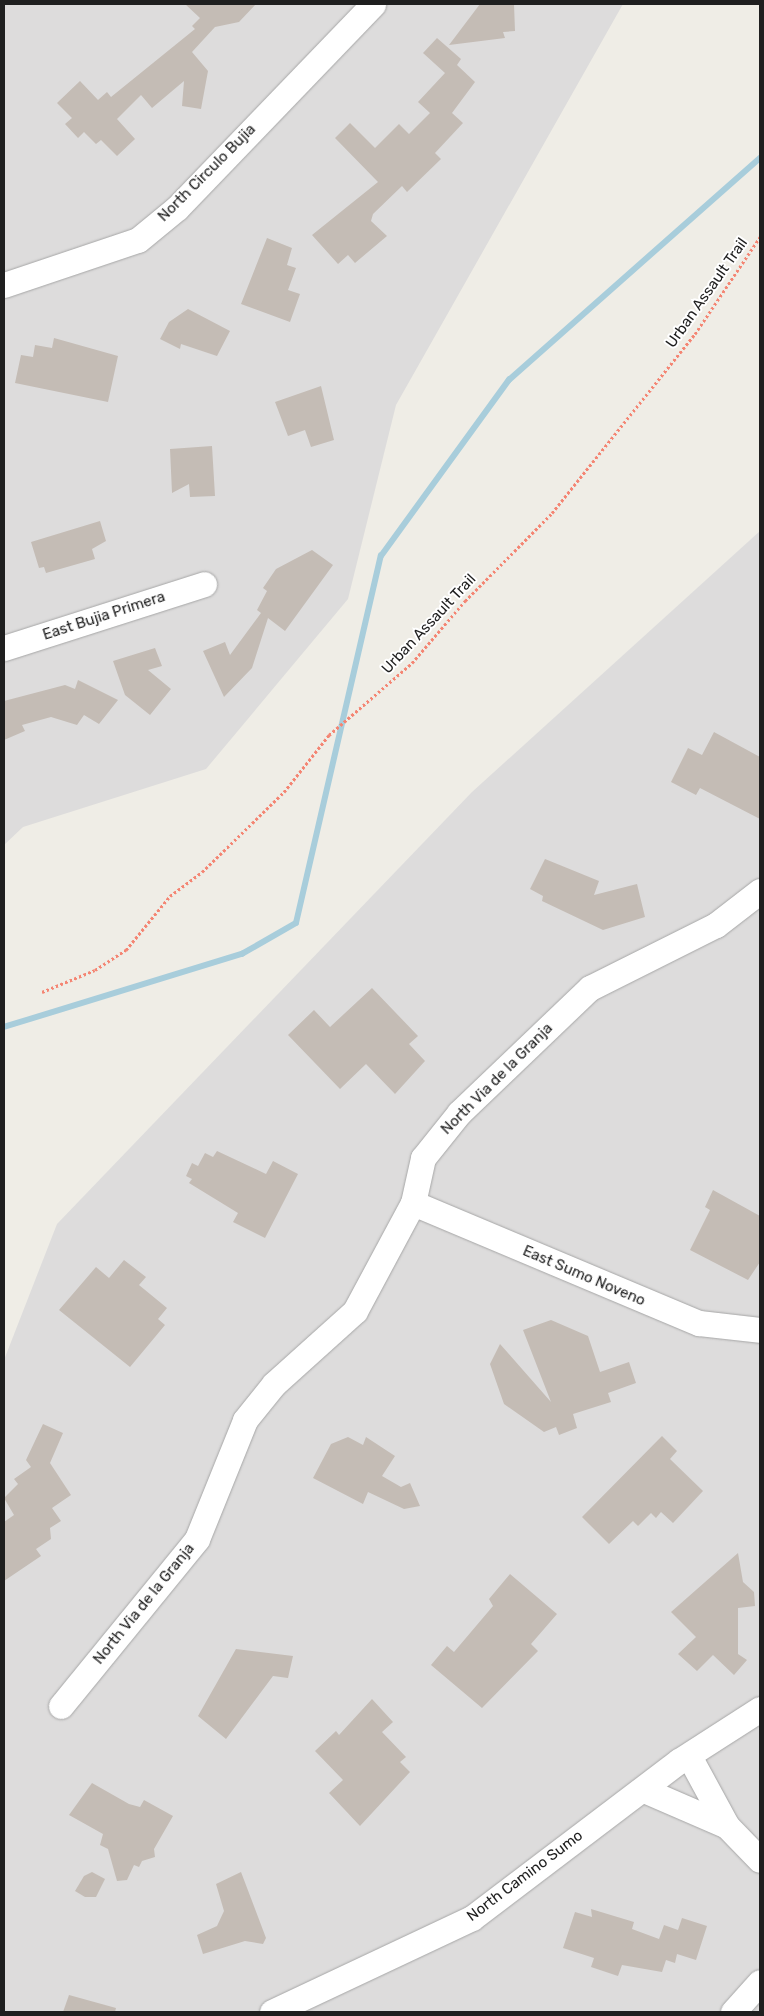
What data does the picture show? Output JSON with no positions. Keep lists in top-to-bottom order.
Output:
{
  "streets": {
    "street": [
      "North Circulo Bujia",
      "East Bujia Primera",
      "North Via de la Granja",
      "East Sumo Noveno",
      "North Camino Sumo"
    ],
    "path": ["Urban Assault Trail"]
  },
  "crossings": [
    ["North Via de la Granja", "East Sumo Noveno"]
  ]
}
